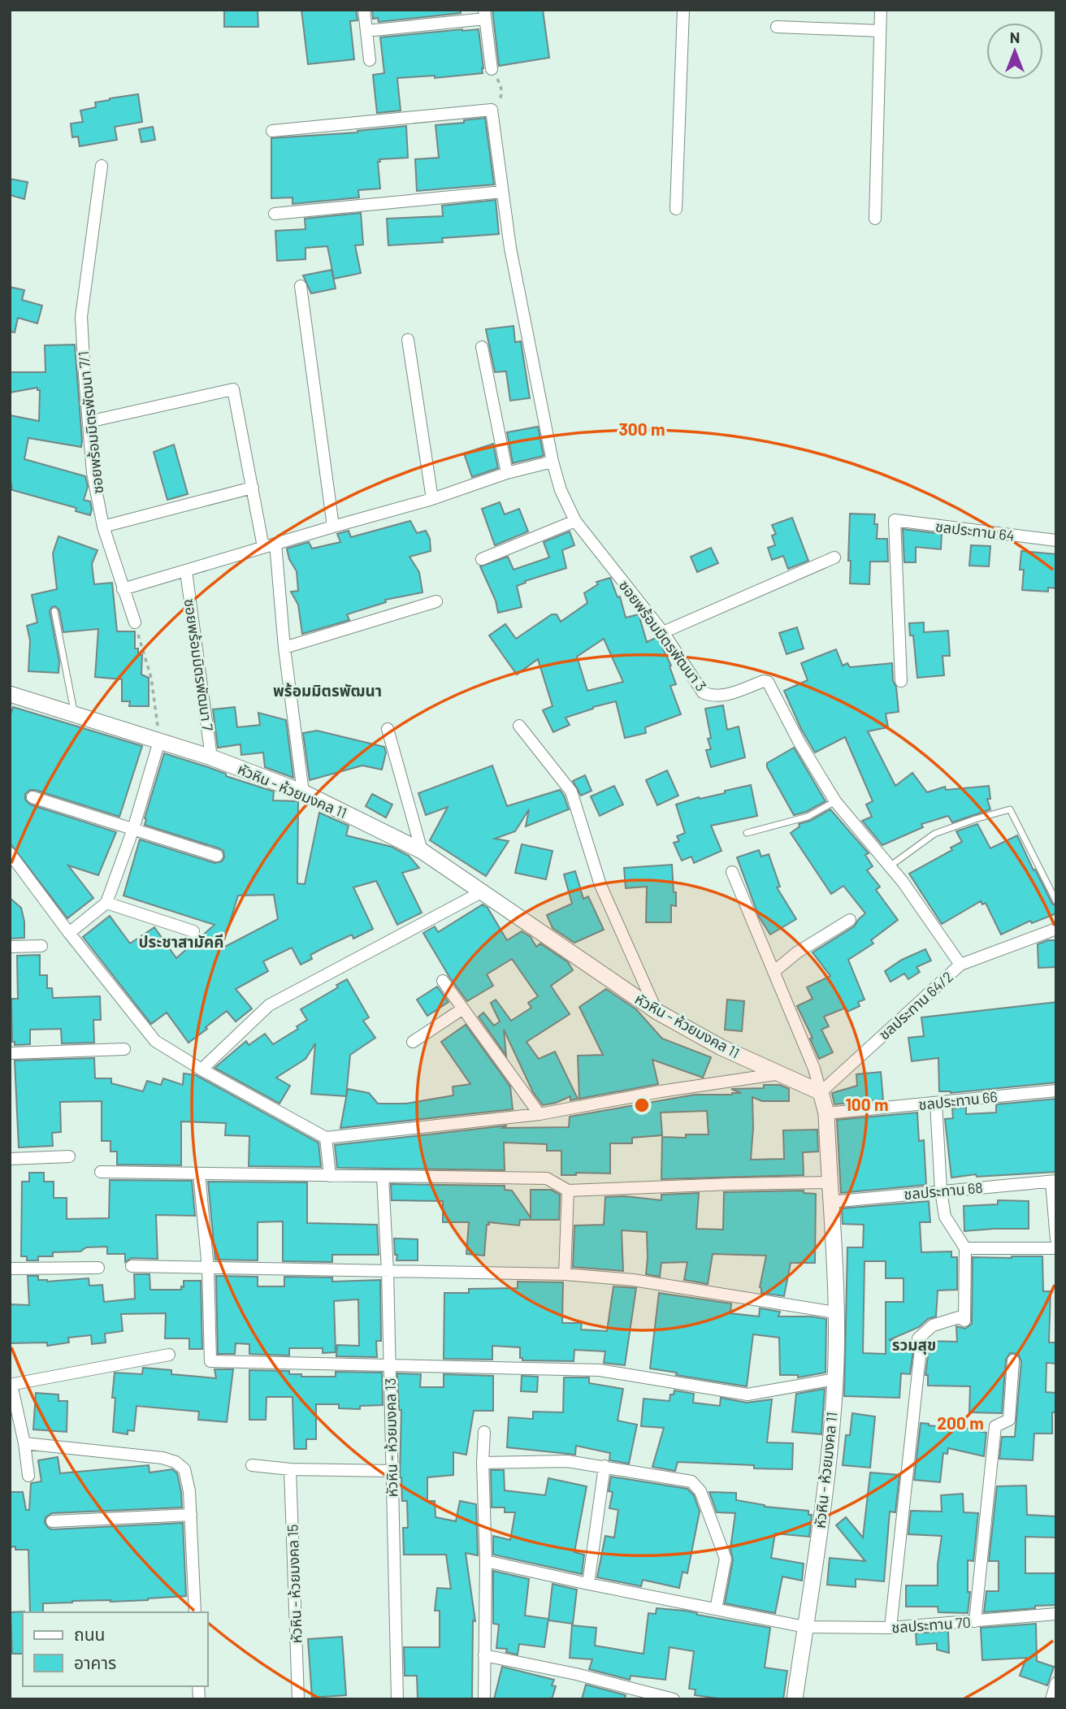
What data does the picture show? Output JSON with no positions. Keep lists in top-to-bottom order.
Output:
{
  "streets": {
    "street": [
      "ซอยพร้อมมิตรพัฒนา 7/1",
      "ชลประทาน 64",
      "ซอยพร้อมมิตรพัฒนา 3",
      "ซอยพร้อมมิตรพัฒนา 7",
      "หัวหิน - ห้วยมงคล 11",
      "ชลประทาน 64/2",
      "ชลประทาน 66",
      "ชลประทาน 68",
      "หัวหิน - ห้วยมงคล 13",
      "หัวหิน - ห้วยมงคล 15",
      "ชลประทาน 70"
    ]
  },
  "crossings": [
    ["ซอยพร้อมมิตรพัฒนา 3", "ชลประทาน 64/2"],
    ["ซอยพร้อมมิตรพัฒนา 7", "หัวหิน - ห้วยมงคล 11"],
    ["หัวหิน - ห้วยมงคล 11", "ชลประทาน 64/2"],
    ["หัวหิน - ห้วยมงคล 11", "ชลประทาน 66"],
    ["หัวหิน - ห้วยมงคล 11", "ชลประทาน 68"],
    ["หัวหิน - ห้วยมงคล 11", "ชลประทาน 70"]
  ],
  "districts": ["พร้อมมิตรพัฒนา", "ประชาสามัคคี", "รวมสุข"],
  "legend": ["ถนน", "อาคาร"],
  "north": "top",
  "rings": ["300 m", "100 m", "200 m"]
}
